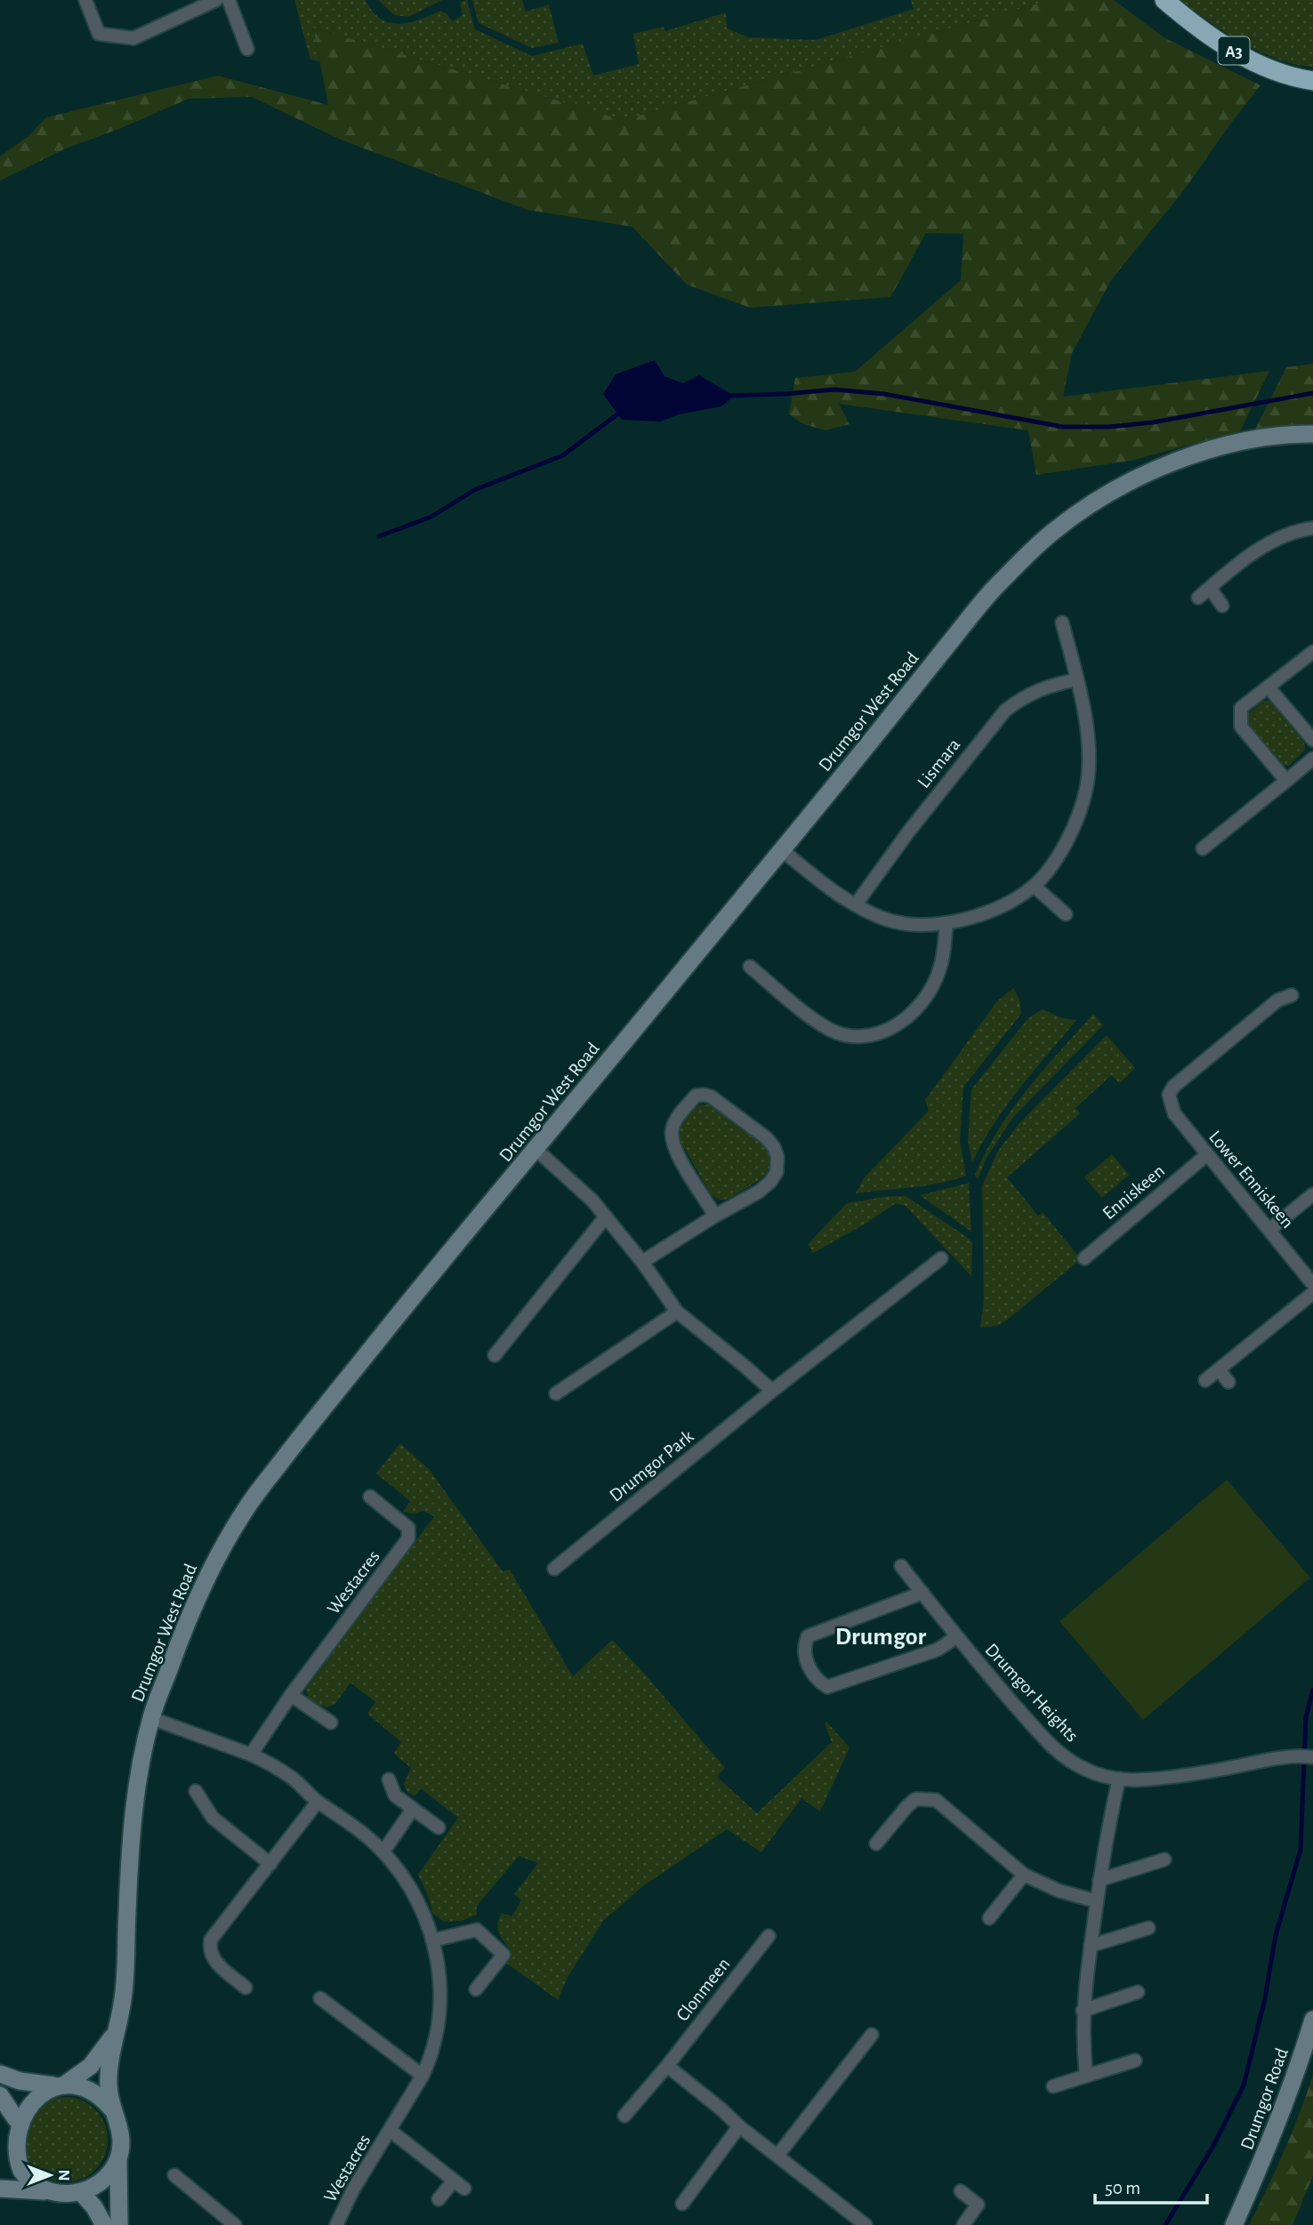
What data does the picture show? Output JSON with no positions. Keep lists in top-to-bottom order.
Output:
{
  "streets": {
    "highway": ["A3"],
    "street": [
      "Drumgor West Road",
      "Lismara",
      "Lower Enniskeen",
      "Enniskeen",
      "Drumgor Park",
      "Westacres",
      "Drumgor Heights",
      "Clonmeen",
      "Drumgor Road"
    ]
  },
  "crossings": [
    ["Drumgor West Road", "Westacres"],
    ["Lower Enniskeen", "Enniskeen"]
  ],
  "districts": ["Drumgor"],
  "scale_bar": "50 m",
  "north": "right"
}
